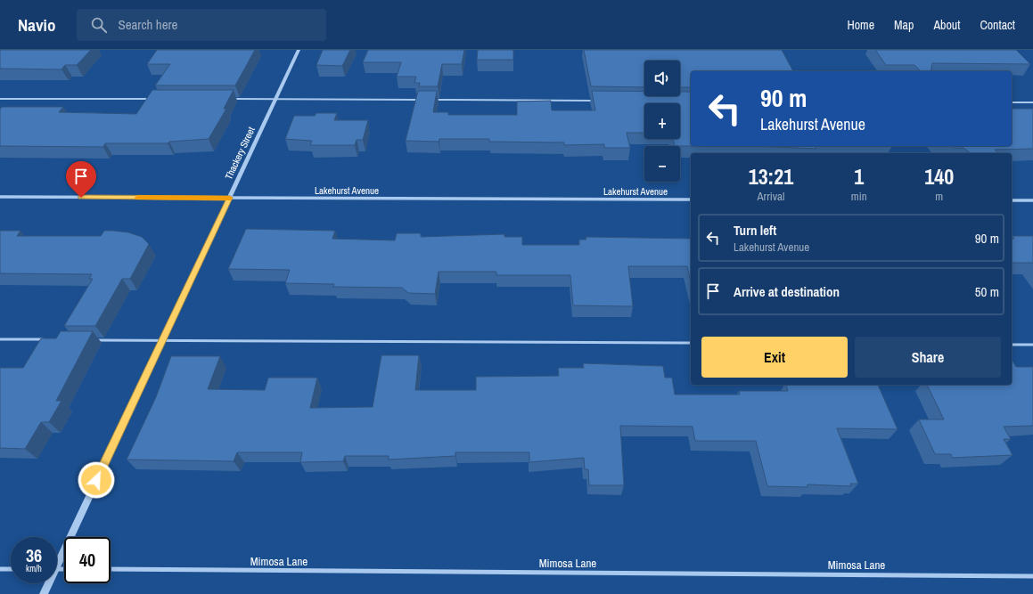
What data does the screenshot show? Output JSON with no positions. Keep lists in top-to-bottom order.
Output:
{
  "streets": {
    "street": ["Thackery Street", "Lakehurst Avenue", "Mimosa Lane"]
  },
  "crossings": [
    ["Thackery Street", "Lakehurst Avenue"]
  ],
  "page": {
    "header": "Navio",
    "search": "Search here",
    "nav": [
      "Home",
      "Map",
      "About",
      "Contact"
    ],
    "map_buttons": ["+", "−"],
    "turn": ["90 m", "Lakehurst Avenue"],
    "eta": [
      "13:21",
      "Arrival",
      "1",
      "min",
      "140",
      "m"
    ],
    "list": [
      {
        "name": "Turn left",
        "note": "Lakehurst Avenue",
        "value": "90 m"
      },
      {
        "name": "Arrive at destination",
        "value": "50 m"
      }
    ],
    "buttons": ["Exit", "Share"],
    "speed": "36 km/h",
    "limit": "40"
  }
}
